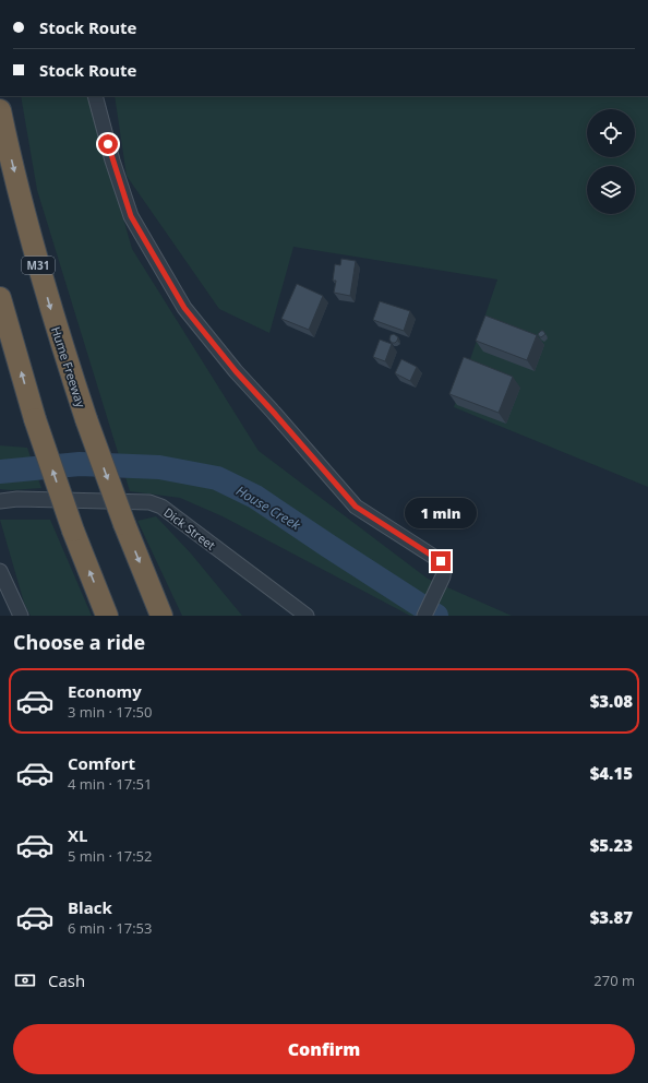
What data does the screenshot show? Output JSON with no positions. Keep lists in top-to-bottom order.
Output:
{
  "streets": {
    "highway": ["M31", "Hume Freeway"],
    "street": ["Dick Street"]
  },
  "water": ["House Creek"],
  "page": {
    "banner": ["Stock Route", "Stock Route"],
    "bubble": "1 min",
    "heading": "Choose a ride",
    "list": [
      {
        "name": "Economy",
        "note": "3 min · 17:50",
        "value": "$3.08"
      },
      {
        "name": "Comfort",
        "note": "4 min · 17:51",
        "value": "$4.15"
      },
      {
        "name": "XL",
        "note": "5 min · 17:52",
        "value": "$5.23"
      },
      {
        "name": "Black",
        "note": "6 min · 17:53",
        "value": "$3.87"
      }
    ],
    "pay": ["Cash", "270 m"],
    "buttons": "Confirm"
  }
}
